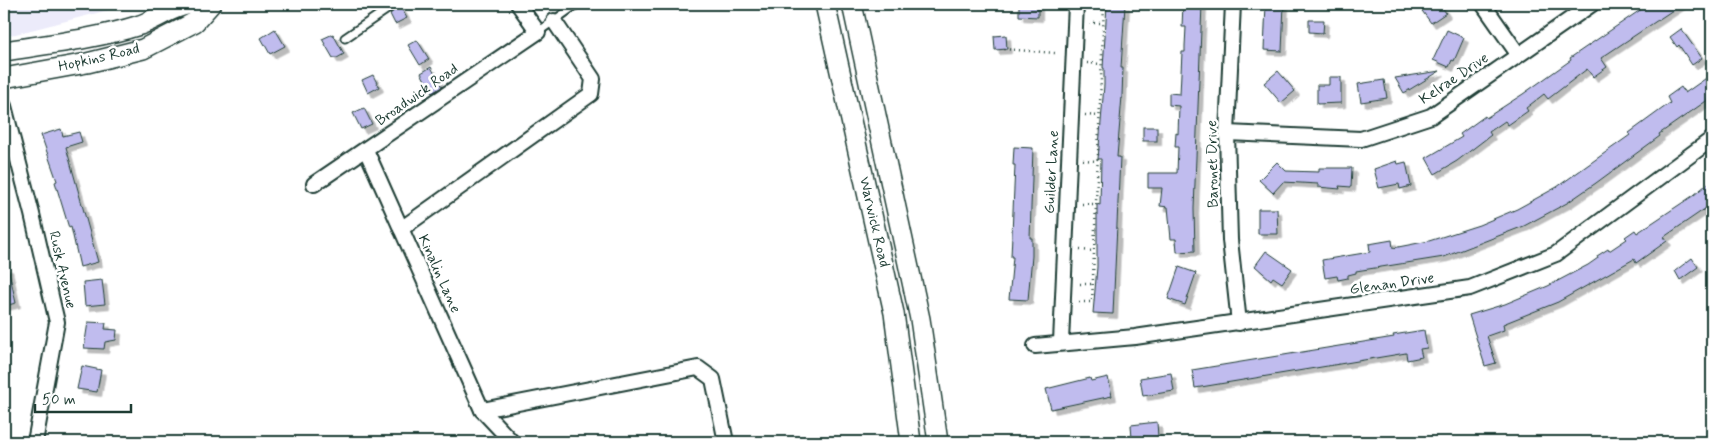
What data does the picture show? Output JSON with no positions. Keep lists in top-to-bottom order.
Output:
{
  "streets": {
    "main road": ["Hopkins Road", "Warwick Road"],
    "street": [
      "Kelrae Drive",
      "Broadwick Road",
      "Baronet Drive",
      "Guilder Lane",
      "Rusk Avenue",
      "Kinalin Lane",
      "Glenan Drive"
    ]
  },
  "crossings": [
    ["Kelrae Drive", "Baronet Drive"],
    ["Broadwick Road", "Kinalin Lane"],
    ["Baronet Drive", "Glenan Drive"],
    ["Guilder Lane", "Glenan Drive"]
  ],
  "scale_bar": "50 m"
}
